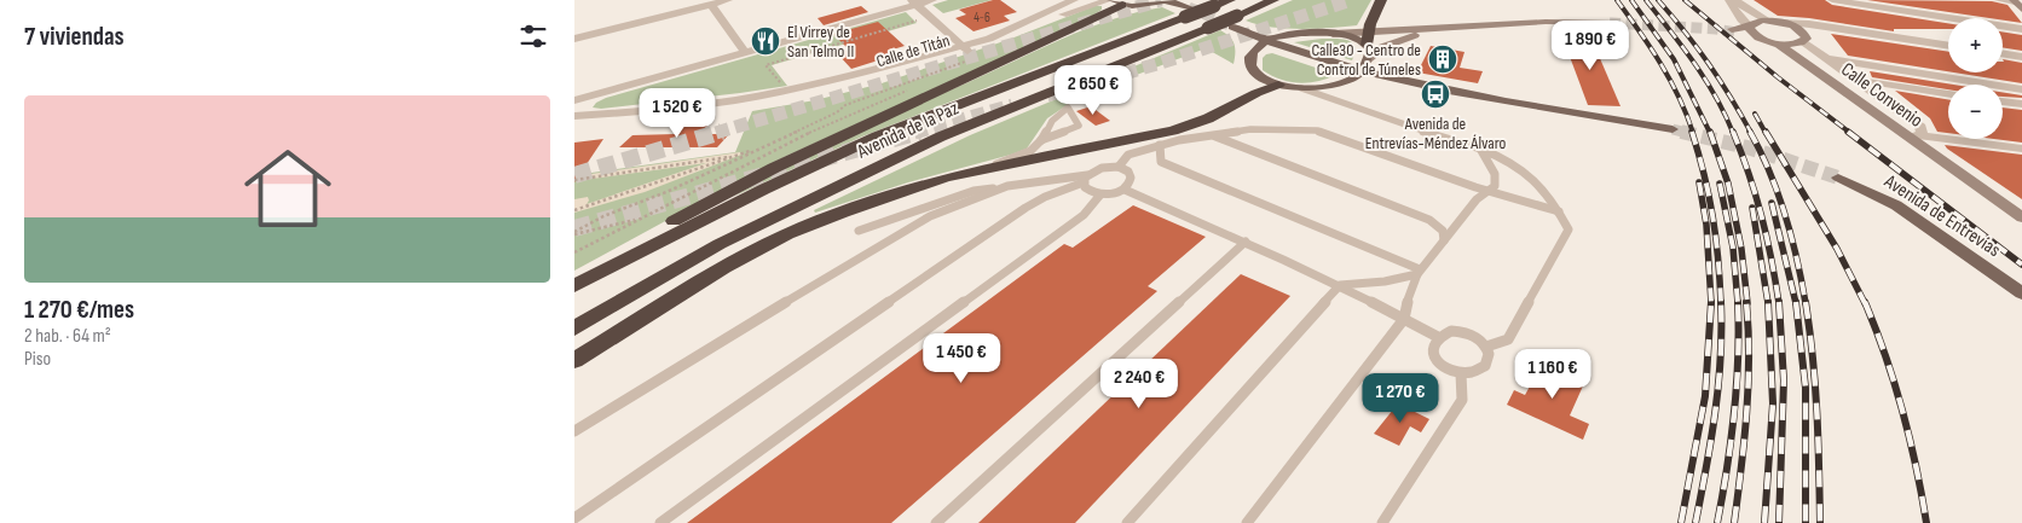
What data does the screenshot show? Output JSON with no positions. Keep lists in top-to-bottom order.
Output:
{
  "streets": {
    "highway": ["Avenida de la Paz"],
    "main road": ["Avenida de Entrevías"],
    "street": ["Calle de Titán", "Calle Convenio"]
  },
  "places": {
    "restaurant": ["El Virrey de San Telmo II"],
    "building": ["Calle30 - Centro de Control de Túneles"],
    "bus stop": ["Avenida de Entrevías-Méndez Álvaro"]
  },
  "house_numbers": ["4-6"],
  "page": {
    "heading": "7 viviendas",
    "map_buttons": ["+", "−"],
    "price": [
      "1 890 €",
      "2 650 €",
      "1 520 €",
      "1 450 €",
      "1 160 €",
      "2 240 €",
      "1 270 €"
    ],
    "list": [
      {
        "name": "1 270 €/mes",
        "note": "2 hab. · 64 m² · Piso"
      }
    ]
  }
}
